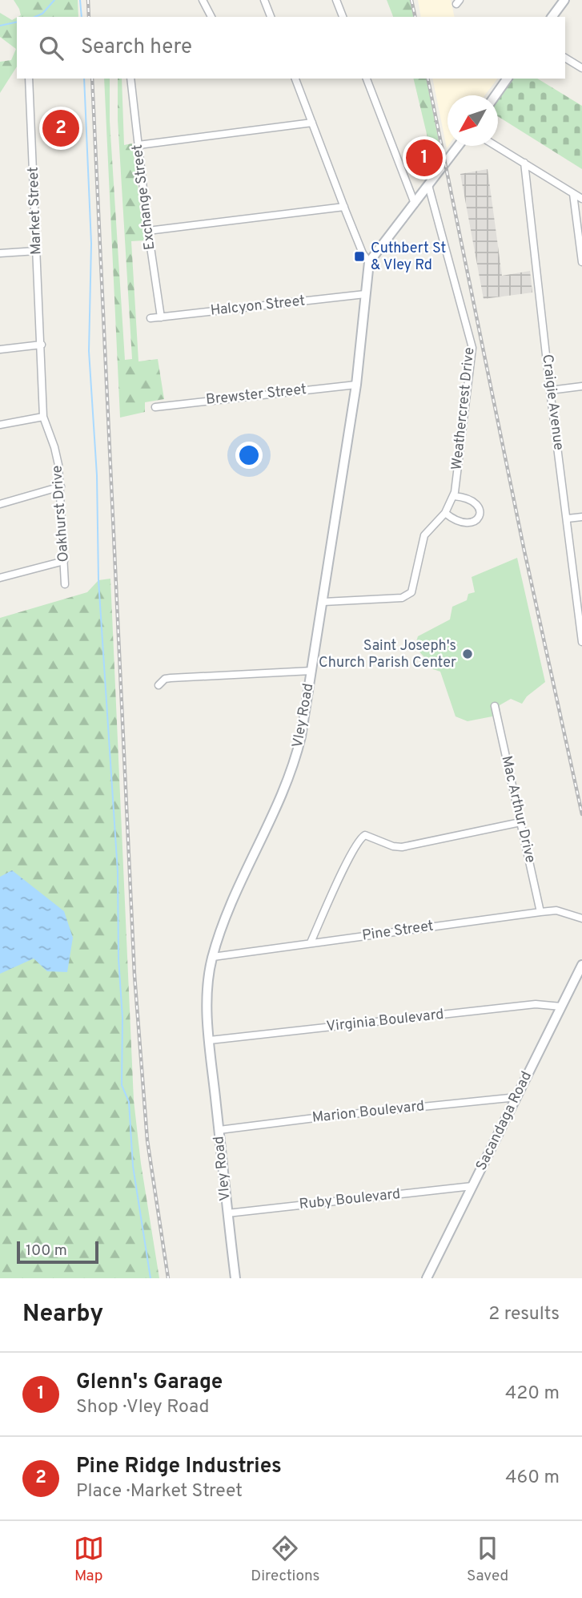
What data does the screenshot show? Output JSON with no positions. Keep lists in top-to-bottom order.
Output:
{
  "streets": {
    "street": [
      "Exchange Street",
      "Market Street",
      "Halcyon Street",
      "Brewster Street",
      "Craigie Avenue",
      "Weathercrest Drive",
      "Oakhurst Drive",
      "Vley Road",
      "Mac Arthur Drive",
      "Pine Street",
      "Virginia Boulevard",
      "Marion Boulevard",
      "Sacandaga Road",
      "Ruby Boulevard"
    ]
  },
  "crossings": [
    ["Exchange Street", "Halcyon Street"],
    ["Market Street", "Oakhurst Drive"],
    ["Halcyon Street", "Vley Road"],
    ["Brewster Street", "Vley Road"],
    ["Weathercrest Drive", "Vley Road"],
    ["Vley Road", "Pine Street"],
    ["Vley Road", "Virginia Boulevard"],
    ["Vley Road", "Marion Boulevard"],
    ["Vley Road", "Ruby Boulevard"],
    ["Mac Arthur Drive", "Pine Street"],
    ["Virginia Boulevard", "Sacandaga Road"],
    ["Marion Boulevard", "Sacandaga Road"],
    ["Sacandaga Road", "Ruby Boulevard"]
  ],
  "places": {
    "transit": ["Cuthbert St & Vley Rd"],
    "other": ["Saint Joseph's Church Parish Center"]
  },
  "scale_bar": "100 m",
  "north": "bottom left",
  "page": {
    "search": "Search here",
    "pins": ["2", "1"],
    "scale": "100 m",
    "heading": ["Nearby", "2 results"],
    "list": [
      {
        "mark": "1",
        "name": "Glenn's Garage",
        "note": "Shop · Vley Road",
        "value": "420 m"
      },
      {
        "mark": "2",
        "name": "Pine Ridge Industries",
        "note": "Place · Market Street",
        "value": "460 m"
      }
    ],
    "nav": ["Map", "Directions", "Saved"]
  }
}
